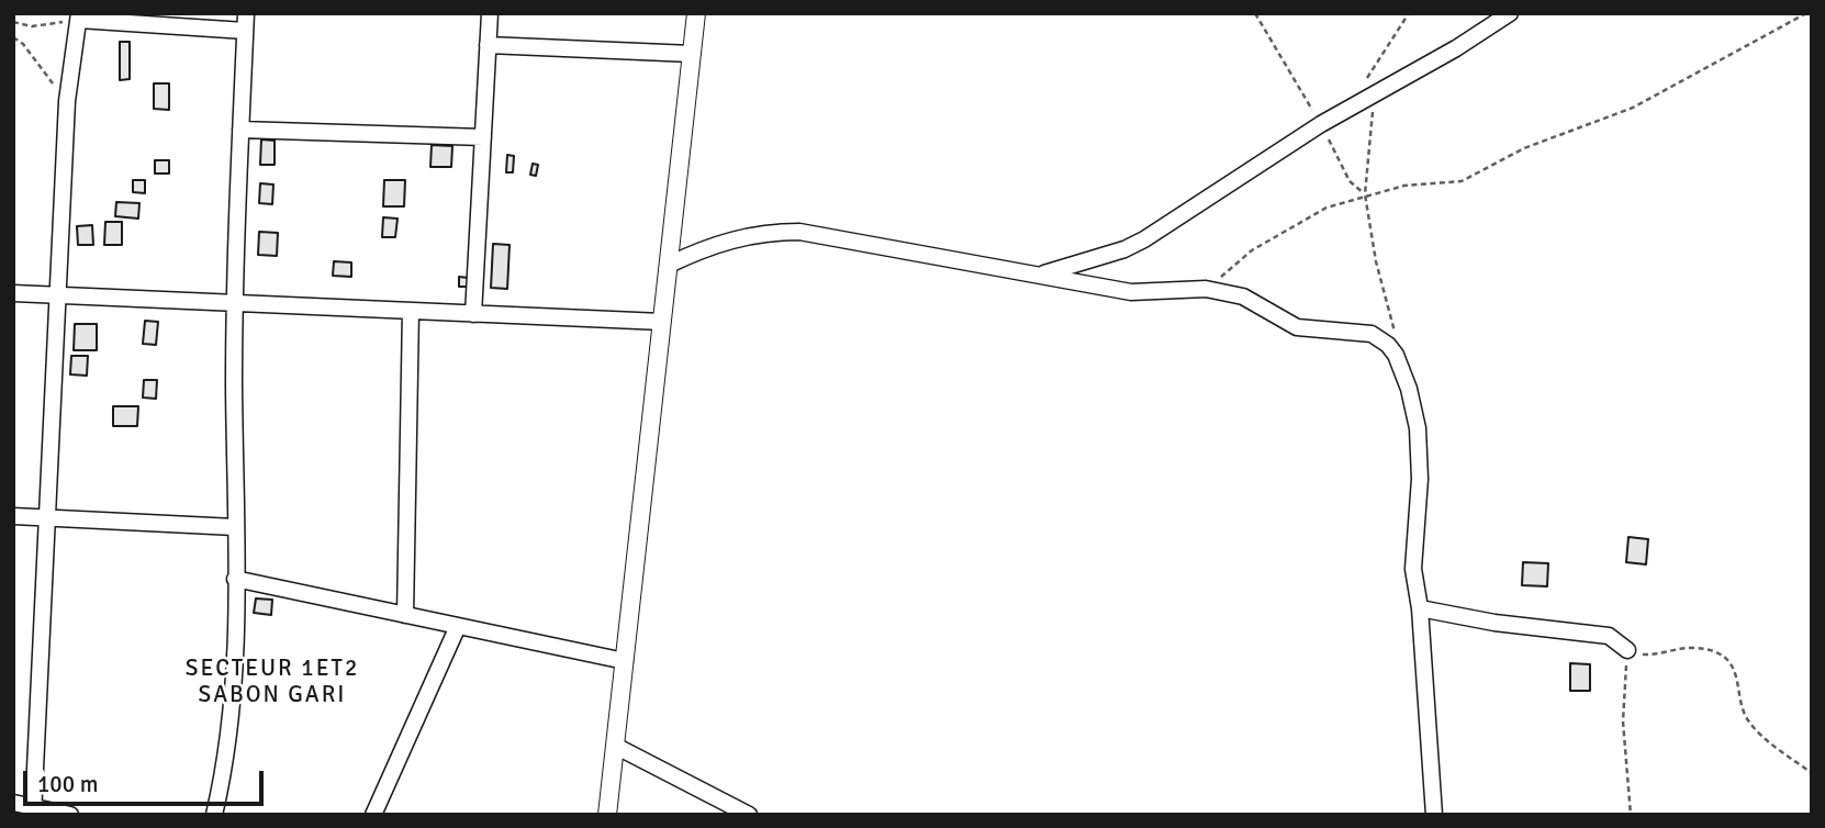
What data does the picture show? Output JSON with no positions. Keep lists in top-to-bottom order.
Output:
{
  "districts": ["SECTEUR 1ET2 SABON GARI"],
  "scale_bar": "100 m"
}
